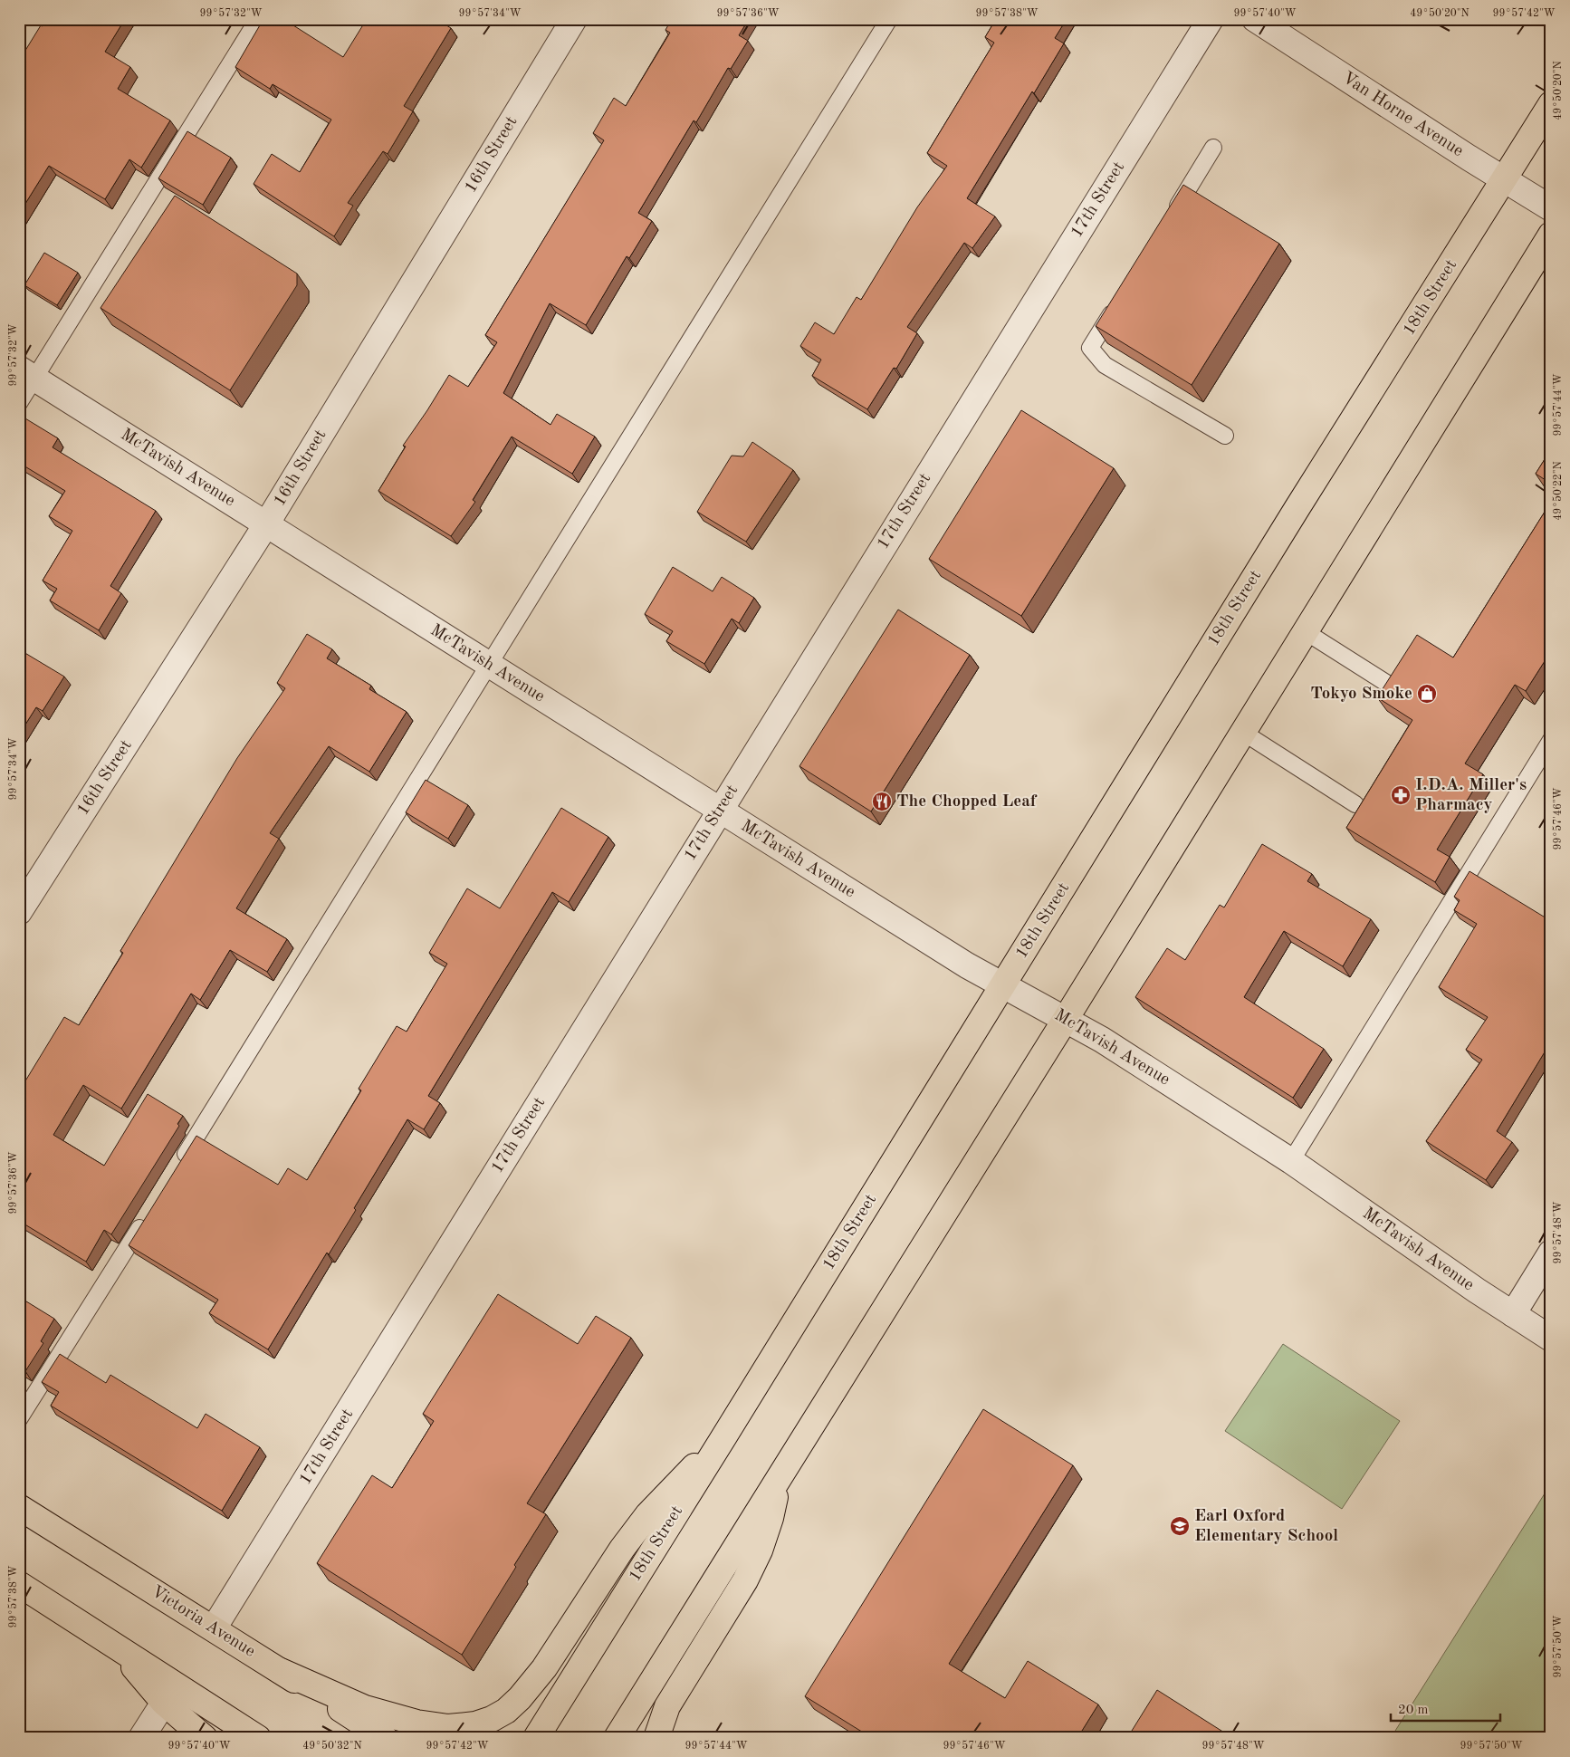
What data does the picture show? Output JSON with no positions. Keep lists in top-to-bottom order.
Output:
{
  "streets": {
    "main road": ["18th Street", "Victoria Avenue"],
    "street": [
      "Van Horne Avenue",
      "16th Street",
      "17th Street",
      "McTavish Avenue"
    ]
  },
  "crossings": [
    ["Van Horne Avenue", "18th Street"],
    ["16th Street", "McTavish Avenue"],
    ["17th Street", "McTavish Avenue"],
    ["17th Street", "Victoria Avenue"],
    ["18th Street", "McTavish Avenue"]
  ],
  "places": {
    "shop": ["Tokyo Smoke"],
    "pharmacy": ["I.D.A. Miller's Pharmacy"],
    "restaurant": ["The Chopped Leaf"],
    "school or university": ["Earl Oxford Elementary School"]
  },
  "scale_bar": "20 m",
  "coordinates": [
    "99°57'32\"W",
    "99°57'34\"W",
    "99°57'36\"W",
    "99°57'38\"W",
    "99°57'40\"W",
    "49°50'20\"N",
    "99°57'42\"W",
    "99°57'44\"W",
    "49°50'22\"N",
    "99°57'46\"W",
    "99°57'48\"W",
    "99°57'50\"W",
    "49°50'32\"N"
  ]
}
